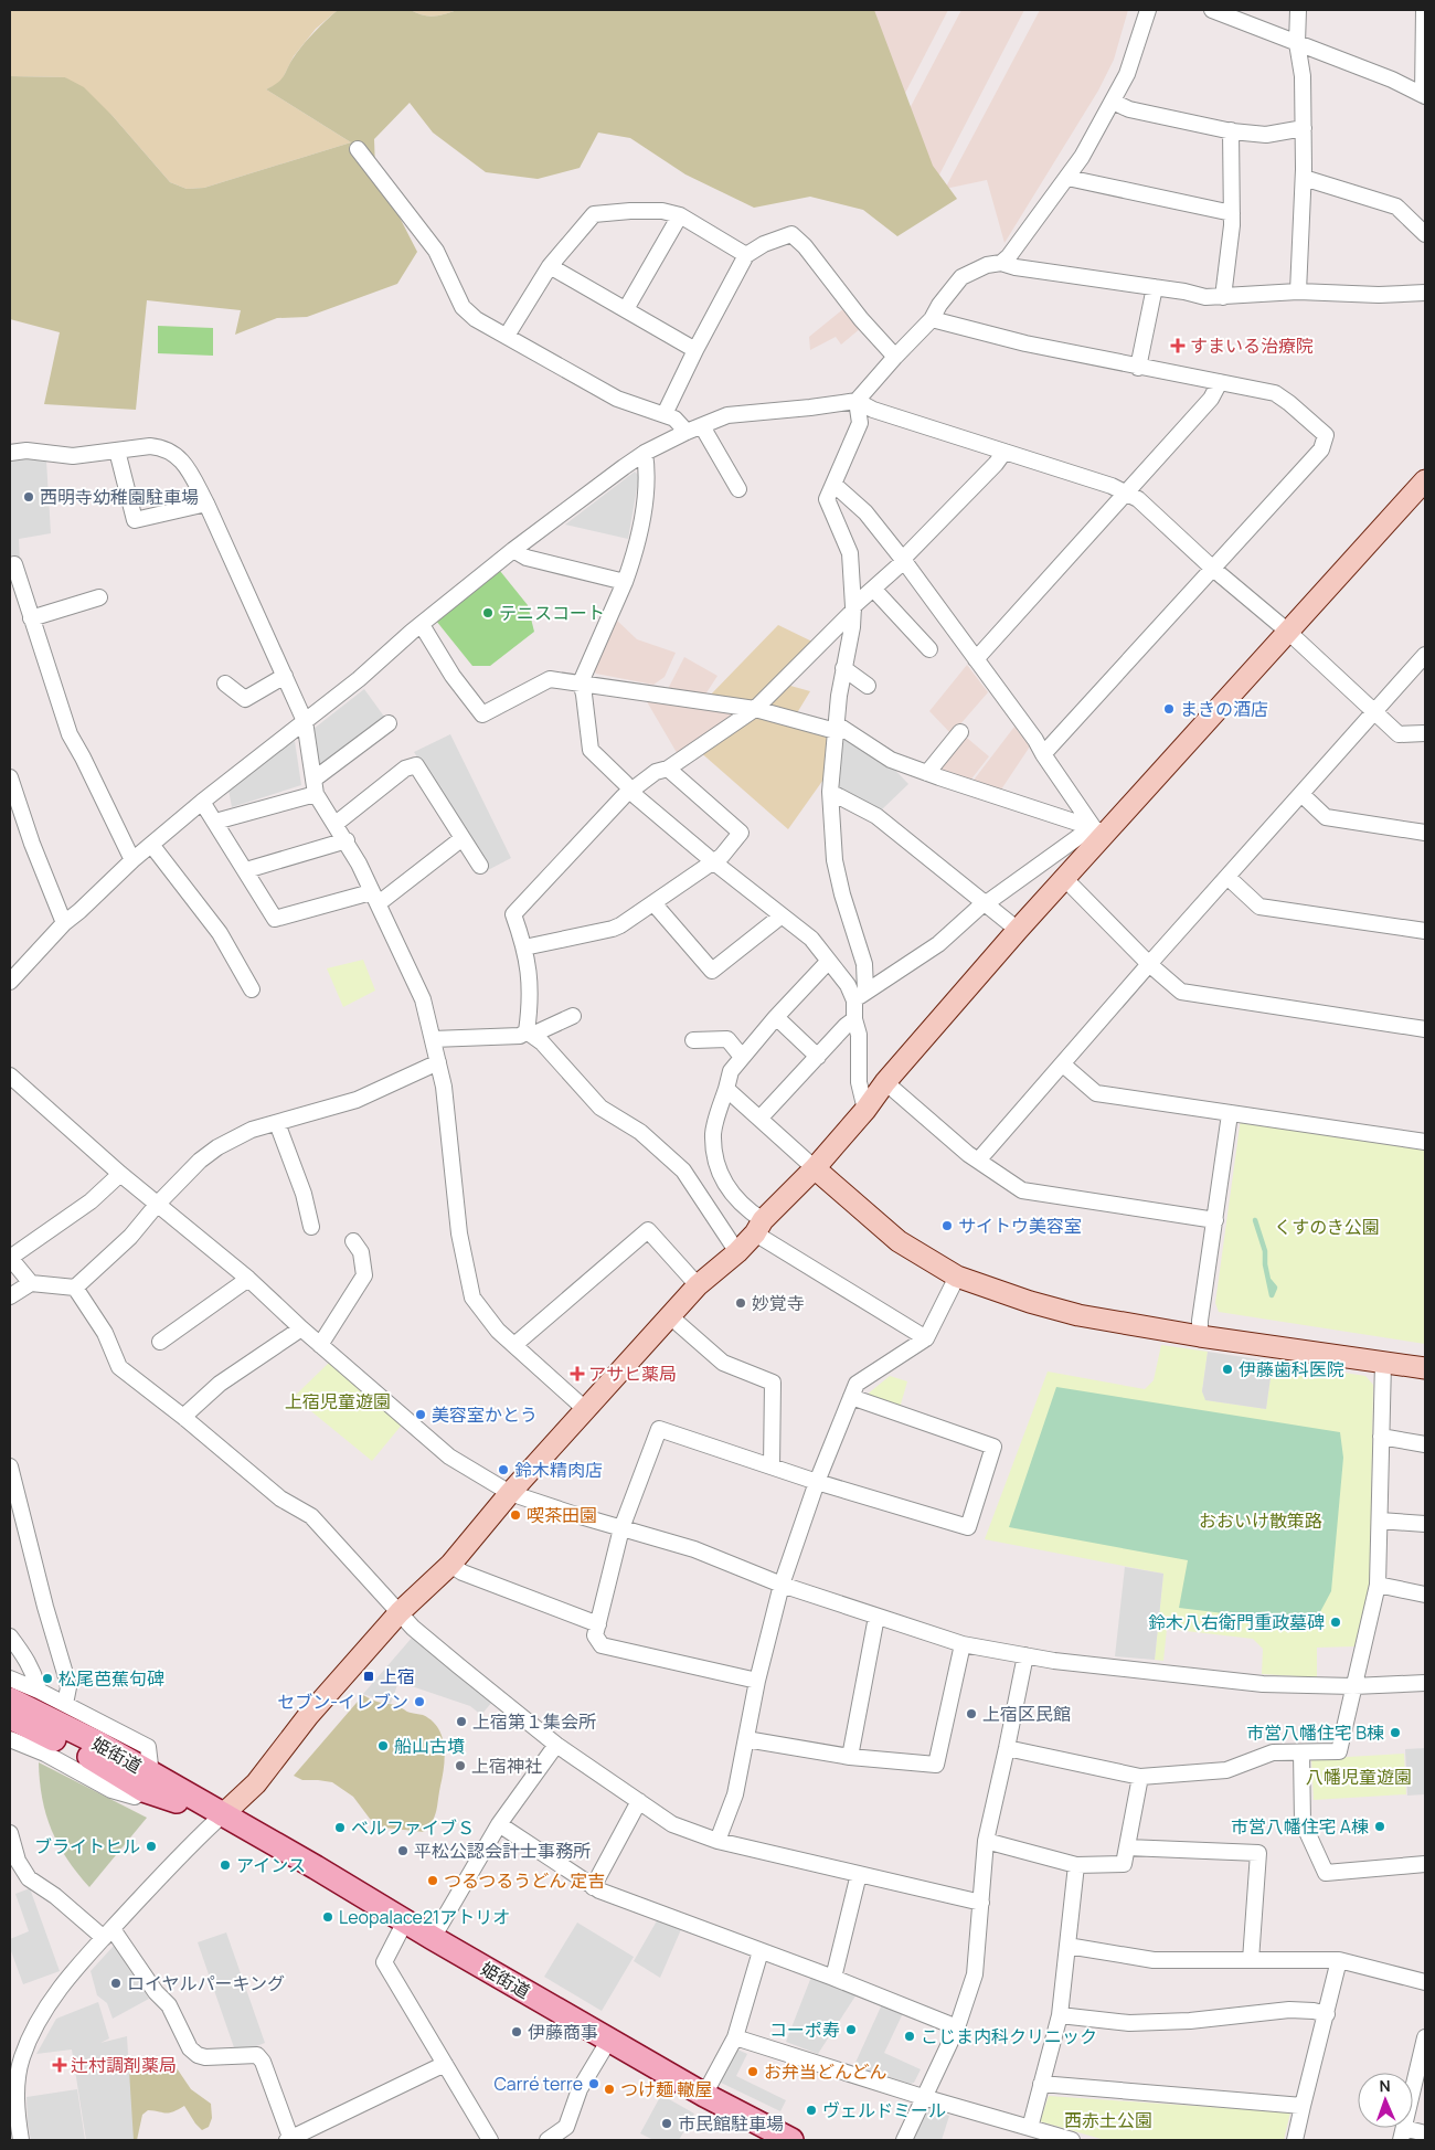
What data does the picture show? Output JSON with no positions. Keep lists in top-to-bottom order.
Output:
{
  "streets": {
    "main road": ["姫街道"]
  },
  "parks": [
    "くすのき公園",
    "上宿児童遊園",
    "おおいけ散策路",
    "八幡児童遊園",
    "西赤土公園"
  ],
  "places": {
    "health": ["すまいる治療院", "アサヒ薬局", "辻村調剤薬局"],
    "other": [
      "西明寺幼稚園駐車場",
      "テニスコート",
      "まきの酒店",
      "サイトウ美容室",
      "妙覚寺",
      "伊藤歯科医院",
      "美容室かとう",
      "鈴木精肉店",
      "喫茶田園",
      "鈴木八右衛門重政墓碑",
      "松尾芭蕉句碑",
      "セブン-イレブン",
      "上宿区民館",
      "上宿第１集会所",
      "市営八幡住宅 B棟",
      "船山古墳",
      "上宿神社",
      "市営八幡住宅 A棟",
      "ベルファイブＳ",
      "ブライトヒル",
      "平松公認会計士事務所",
      "アインス",
      "つるつるうどん 定吉",
      "Leopalace21アトリオ",
      "ロイヤルパーキング",
      "コーポ寿",
      "伊藤商事",
      "こじま内科クリニック",
      "お弁当どんどん",
      "Carré terre",
      "つけ麺 轍屋",
      "ヴェルドミール",
      "市民館駐車場"
    ],
    "transit": ["上宿"]
  },
  "north": "top"
}
